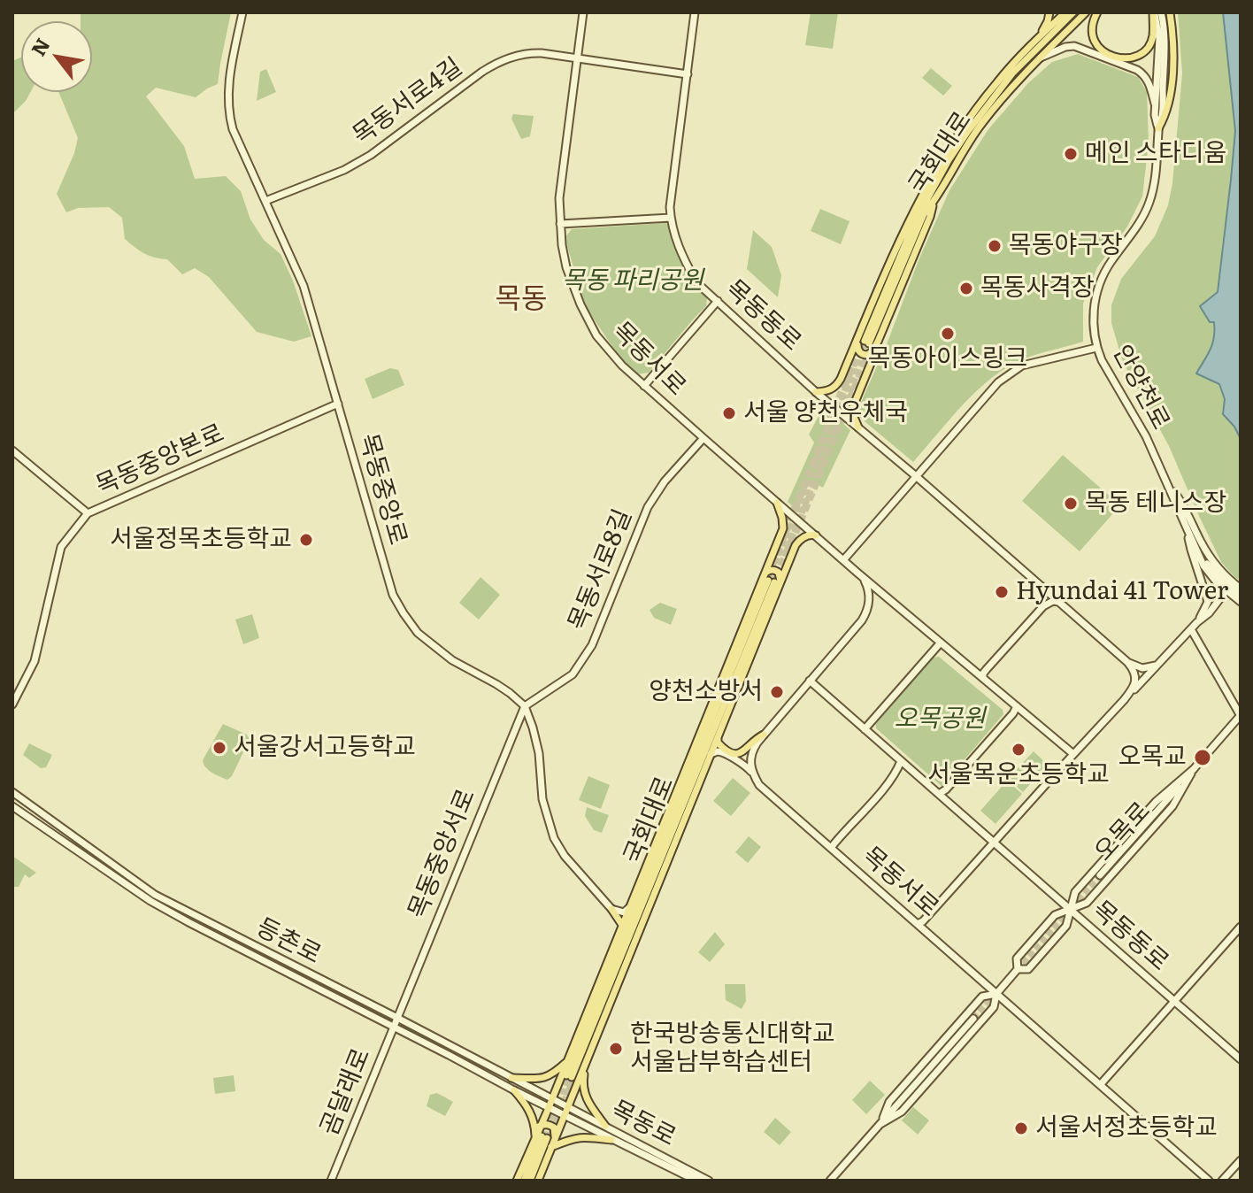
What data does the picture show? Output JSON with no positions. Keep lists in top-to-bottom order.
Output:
{
  "streets": {
    "main road": [
      "목동서로4길",
      "국회대로",
      "목동동로",
      "목동서로",
      "안양천로",
      "목동중앙본로",
      "목동중앙로",
      "목동서로8길",
      "오목로",
      "목동중앙서로",
      "등촌로",
      "곰달래로",
      "목동로"
    ]
  },
  "crossings": [
    ["목동서로4길", "목동동로"],
    ["목동서로4길", "목동서로"],
    ["목동서로4길", "목동중앙로"],
    ["목동동로", "오목로"],
    ["목동서로", "목동서로8길"],
    ["목동서로", "오목로"],
    ["목동중앙본로", "목동중앙로"],
    ["목동중앙로", "목동서로8길"],
    ["목동중앙로", "목동중앙서로"],
    ["목동서로8길", "목동중앙서로"],
    ["목동중앙서로", "등촌로"],
    ["목동중앙서로", "곰달래로"],
    ["등촌로", "곰달래로"],
    ["등촌로", "목동로"]
  ],
  "districts": ["목동"],
  "parks": ["목동 파리공원", "오목공원"],
  "places": [
    "메인 스타디움",
    "목동야구장",
    "목동사격장",
    "목동아이스링크",
    "서울 양천우체국",
    "목동 테니스장",
    "서울정목초등학교",
    "Hyundai 41 Tower",
    "양천소방서",
    "서울강서고등학교",
    "서울목운초등학교",
    "오목교",
    "한국방송통신대학교 서울남부학습센터",
    "서울서정초등학교"
  ],
  "north": "top left"
}
